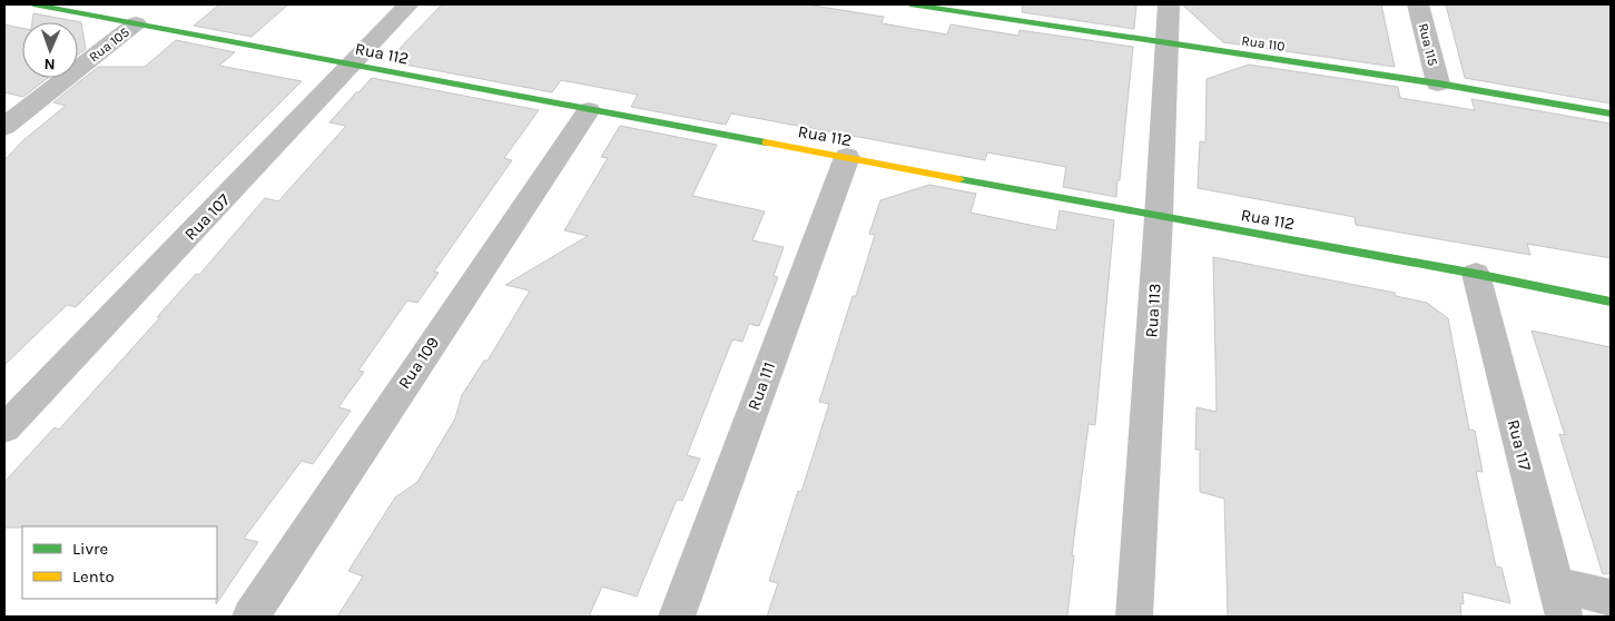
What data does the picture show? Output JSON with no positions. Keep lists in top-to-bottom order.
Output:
{
  "streets": {
    "street": [
      "Rua 110",
      "Rua 105",
      "Rua 115",
      "Rua 112",
      "Rua 107",
      "Rua 113",
      "Rua 109",
      "Rua 111",
      "Rua 117"
    ]
  },
  "crossings": [
    ["Rua 110", "Rua 115"],
    ["Rua 110", "Rua 113"],
    ["Rua 105", "Rua 112"],
    ["Rua 112", "Rua 107"],
    ["Rua 112", "Rua 113"],
    ["Rua 112", "Rua 109"],
    ["Rua 112", "Rua 111"],
    ["Rua 112", "Rua 117"]
  ],
  "legend": ["Livre", "Lento"],
  "north": "bottom"
}
